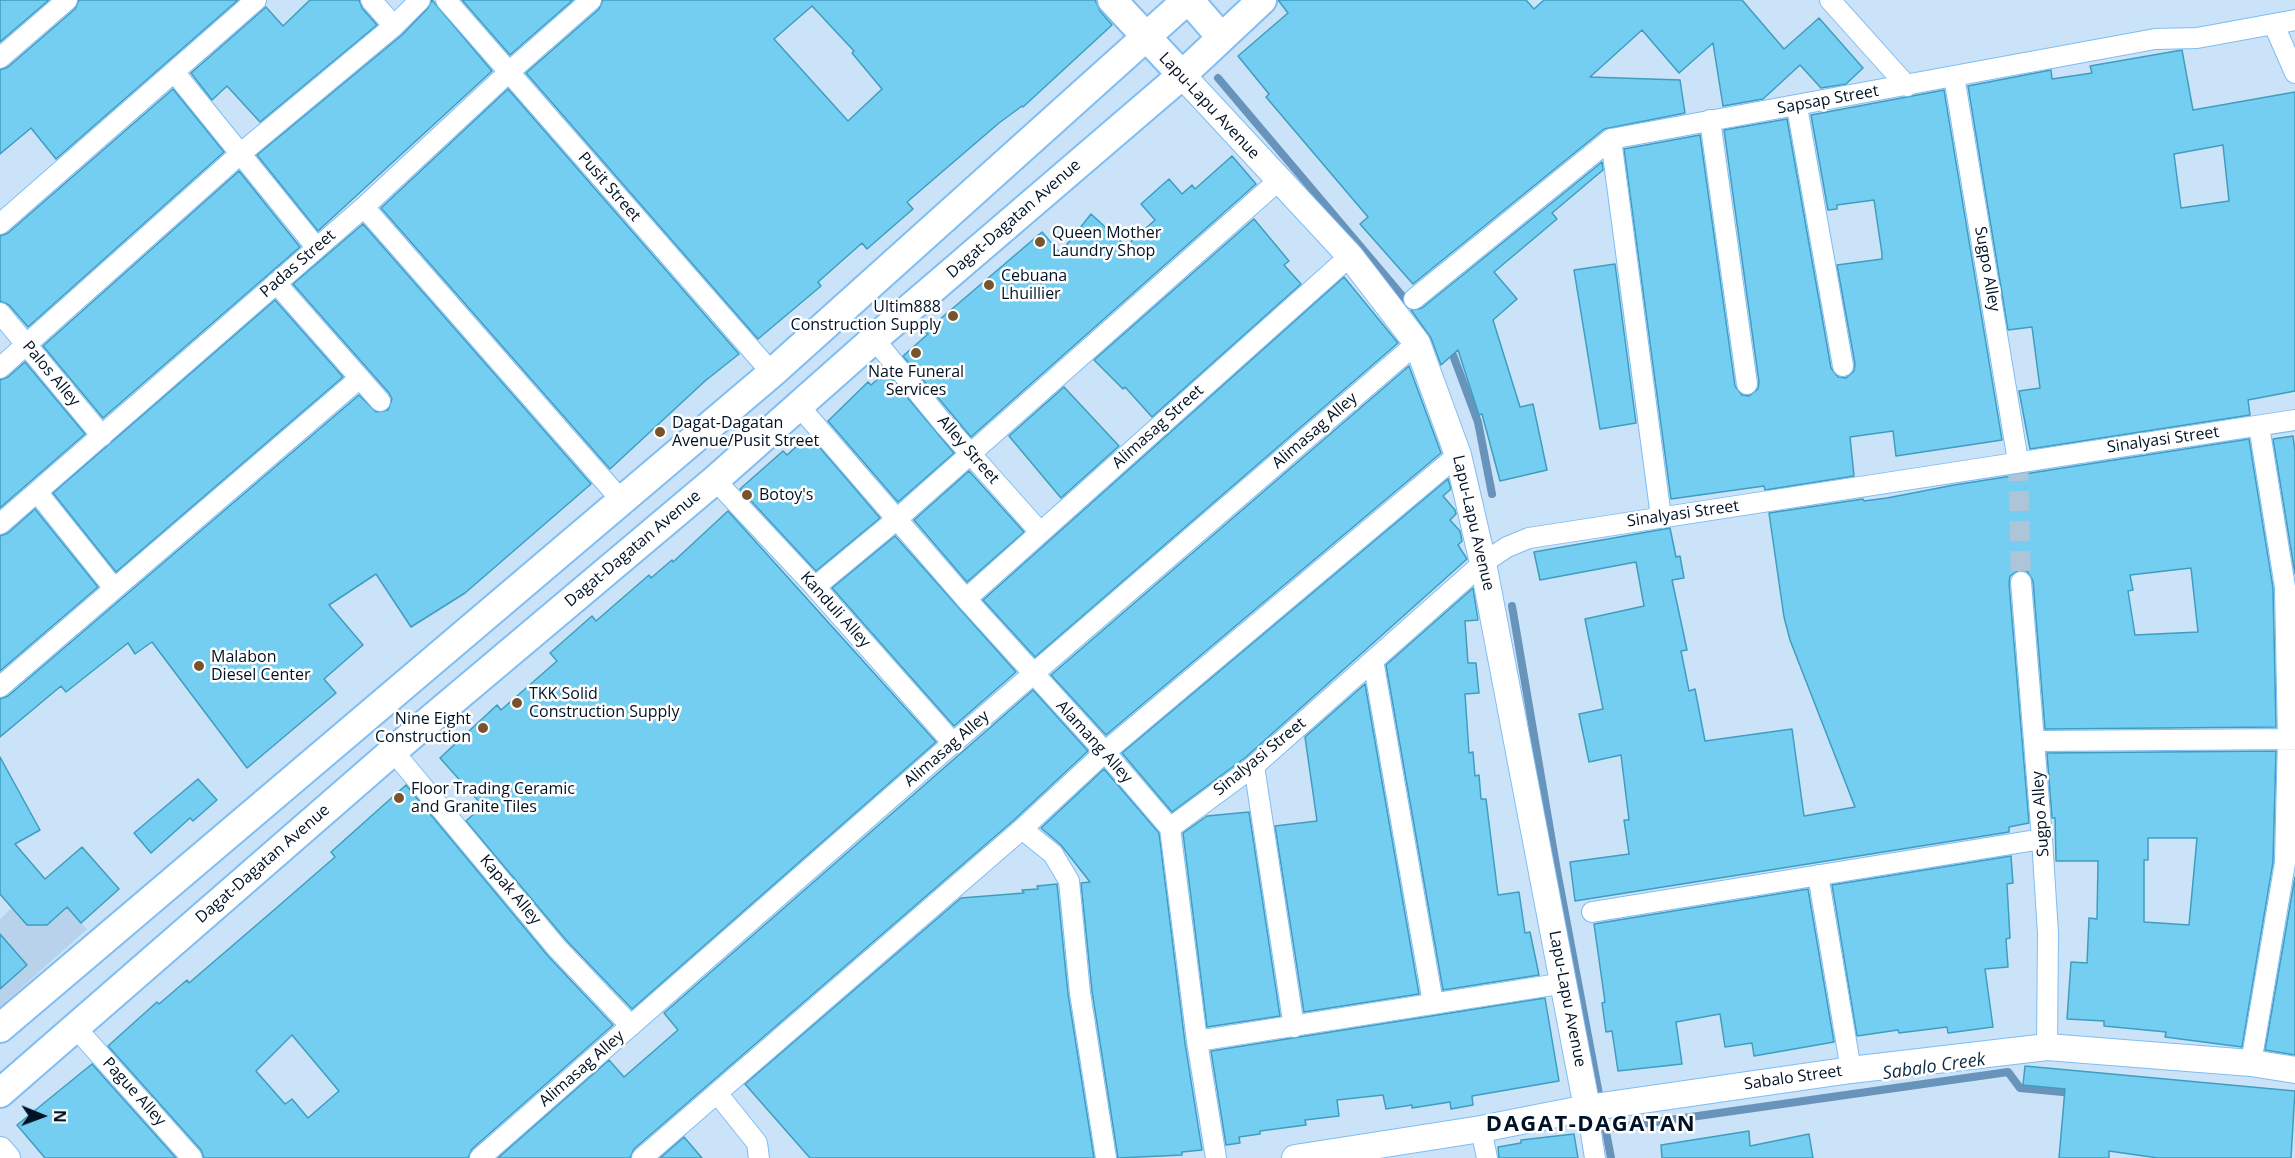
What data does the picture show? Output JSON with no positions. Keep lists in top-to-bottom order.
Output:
{
  "streets": {
    "main road": ["Lapu-Lapu Avenue", "Dagat-Dagatan Avenue"],
    "street": [
      "Sapsap Street",
      "Pusit Street",
      "Padas Street",
      "Sugpo Alley",
      "Palos Alley",
      "Alimasag Street",
      "Alimasag Alley",
      "Sinalyasi Street",
      "Alley Street",
      "Kanduli Alley",
      "Alamang Alley",
      "Kapak Alley",
      "Sabalo Street",
      "Pague Alley"
    ]
  },
  "crossings": [
    ["Sapsap Street", "Sugpo Alley"],
    ["Lapu-Lapu Avenue", "Dagat-Dagatan Avenue"],
    ["Lapu-Lapu Avenue", "Alimasag Street"],
    ["Lapu-Lapu Avenue", "Alimasag Alley"],
    ["Lapu-Lapu Avenue", "Sinalyasi Street"],
    ["Lapu-Lapu Avenue", "Sabalo Street"],
    ["Pusit Street", "Padas Street"],
    ["Dagat-Dagatan Avenue", "Alley Street"],
    ["Dagat-Dagatan Avenue", "Kanduli Alley"],
    ["Dagat-Dagatan Avenue", "Alamang Alley"],
    ["Dagat-Dagatan Avenue", "Kapak Alley"],
    ["Dagat-Dagatan Avenue", "Pague Alley"],
    ["Padas Street", "Palos Alley"],
    ["Sugpo Alley", "Sinalyasi Street"],
    ["Sugpo Alley", "Sabalo Street"],
    ["Alimasag Street", "Alley Street"],
    ["Alimasag Street", "Alamang Alley"],
    ["Alimasag Alley", "Kanduli Alley"],
    ["Alimasag Alley", "Alamang Alley"],
    ["Alimasag Alley", "Kapak Alley"],
    ["Sinalyasi Street", "Alamang Alley"]
  ],
  "districts": ["DAGAT-DAGATAN"],
  "water": ["Sabalo Creek"],
  "places": [
    "Queen Mother Laundry Shop",
    "Cebuana Lhuillier",
    "Ultim888 Construction Supply",
    "Nate Funeral Services",
    "Dagat-Dagatan Avenue/Pusit Street",
    "Botoy's",
    "Malabon Diesel Center",
    "TKK Solid Construction Supply",
    "Nine Eight Construction",
    "Floor Trading Ceramic and Granite Tiles"
  ],
  "north": "right"
}
